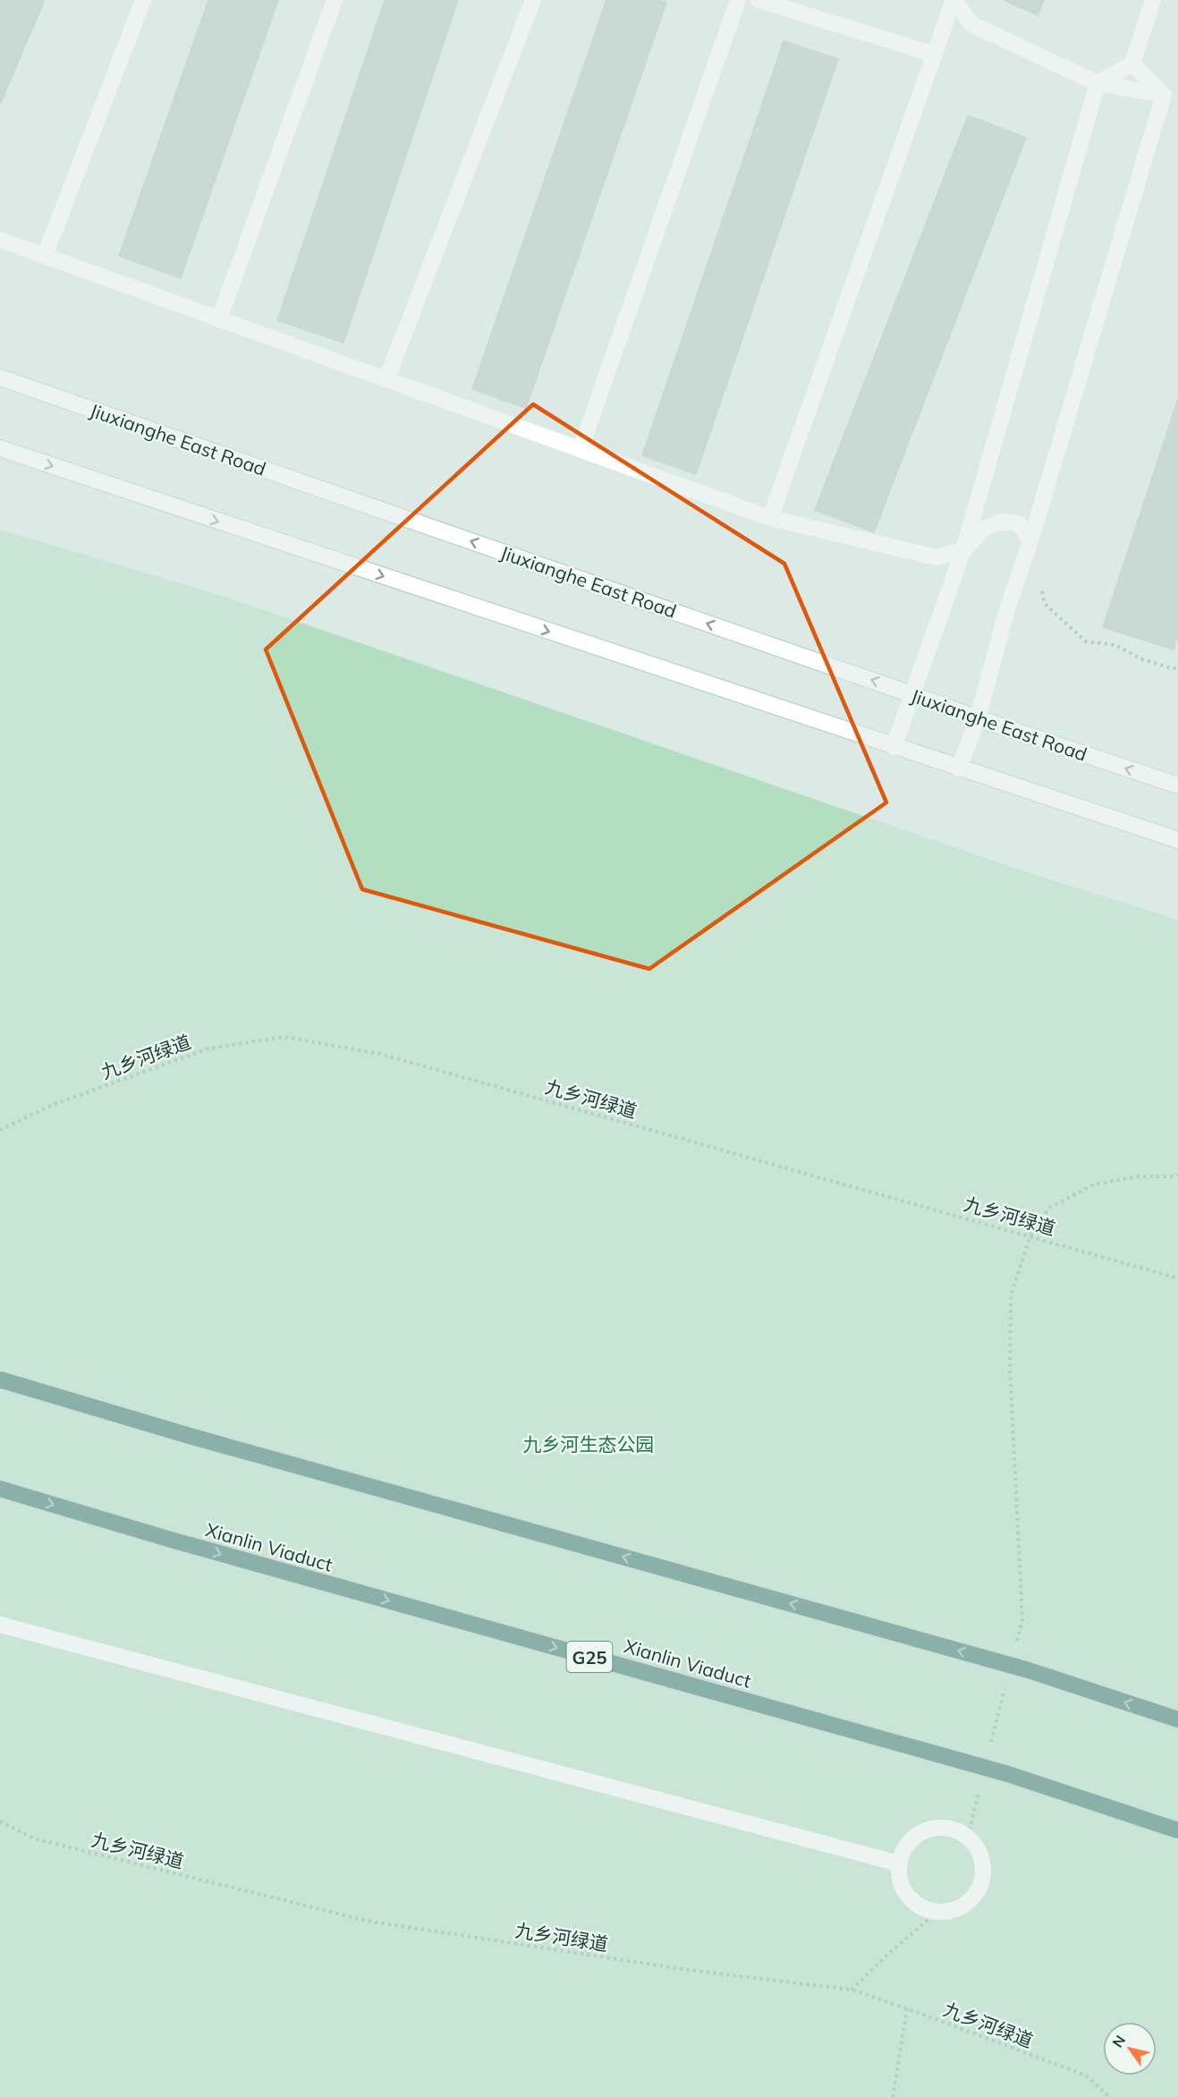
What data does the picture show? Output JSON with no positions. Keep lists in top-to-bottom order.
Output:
{
  "streets": {
    "highway": ["Xianlin Viaduct", "G25"],
    "street": ["Jiuxianghe East Road"],
    "path": ["九乡河绿道"]
  },
  "parks": ["九乡河生态公园"],
  "north": "top left"
}
